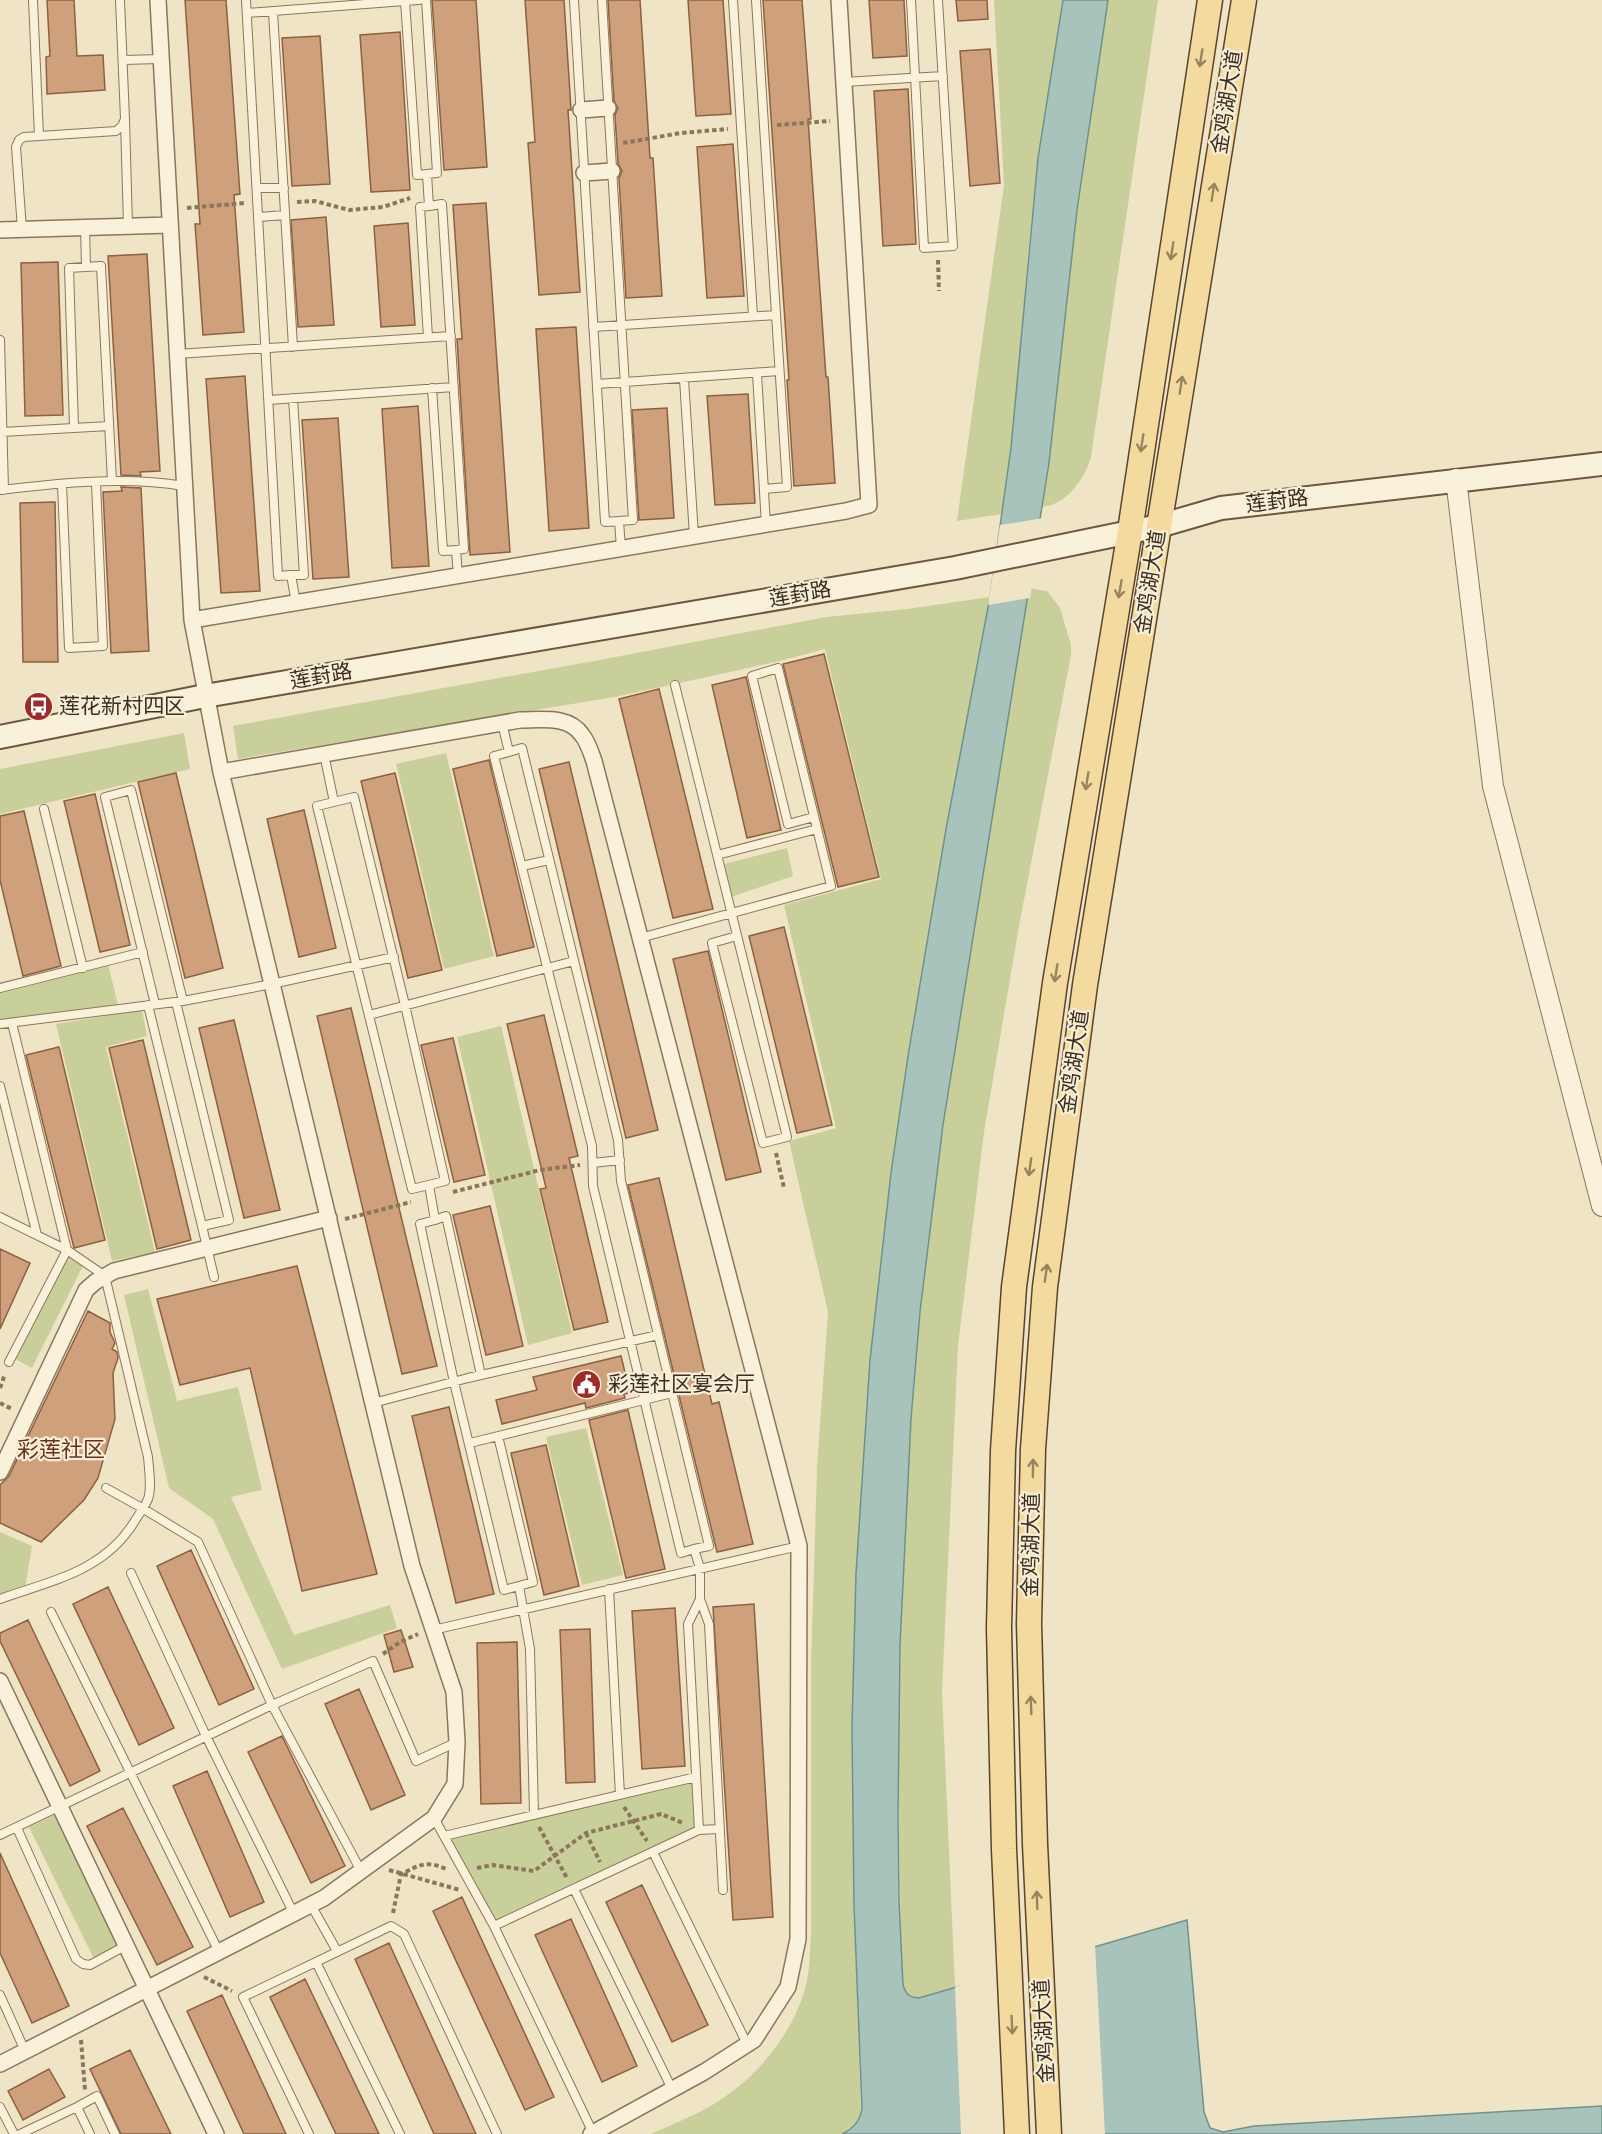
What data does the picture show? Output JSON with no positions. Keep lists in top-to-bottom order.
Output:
{
  "streets": {
    "main road": ["金鸡湖大道", "莲葑路"]
  },
  "crossings": [
    ["金鸡湖大道", "莲葑路"]
  ],
  "districts": ["彩莲社区"],
  "places": {
    "bus stop": ["莲花新村四区"],
    "public building": ["彩莲社区宴会厅"]
  }
}
